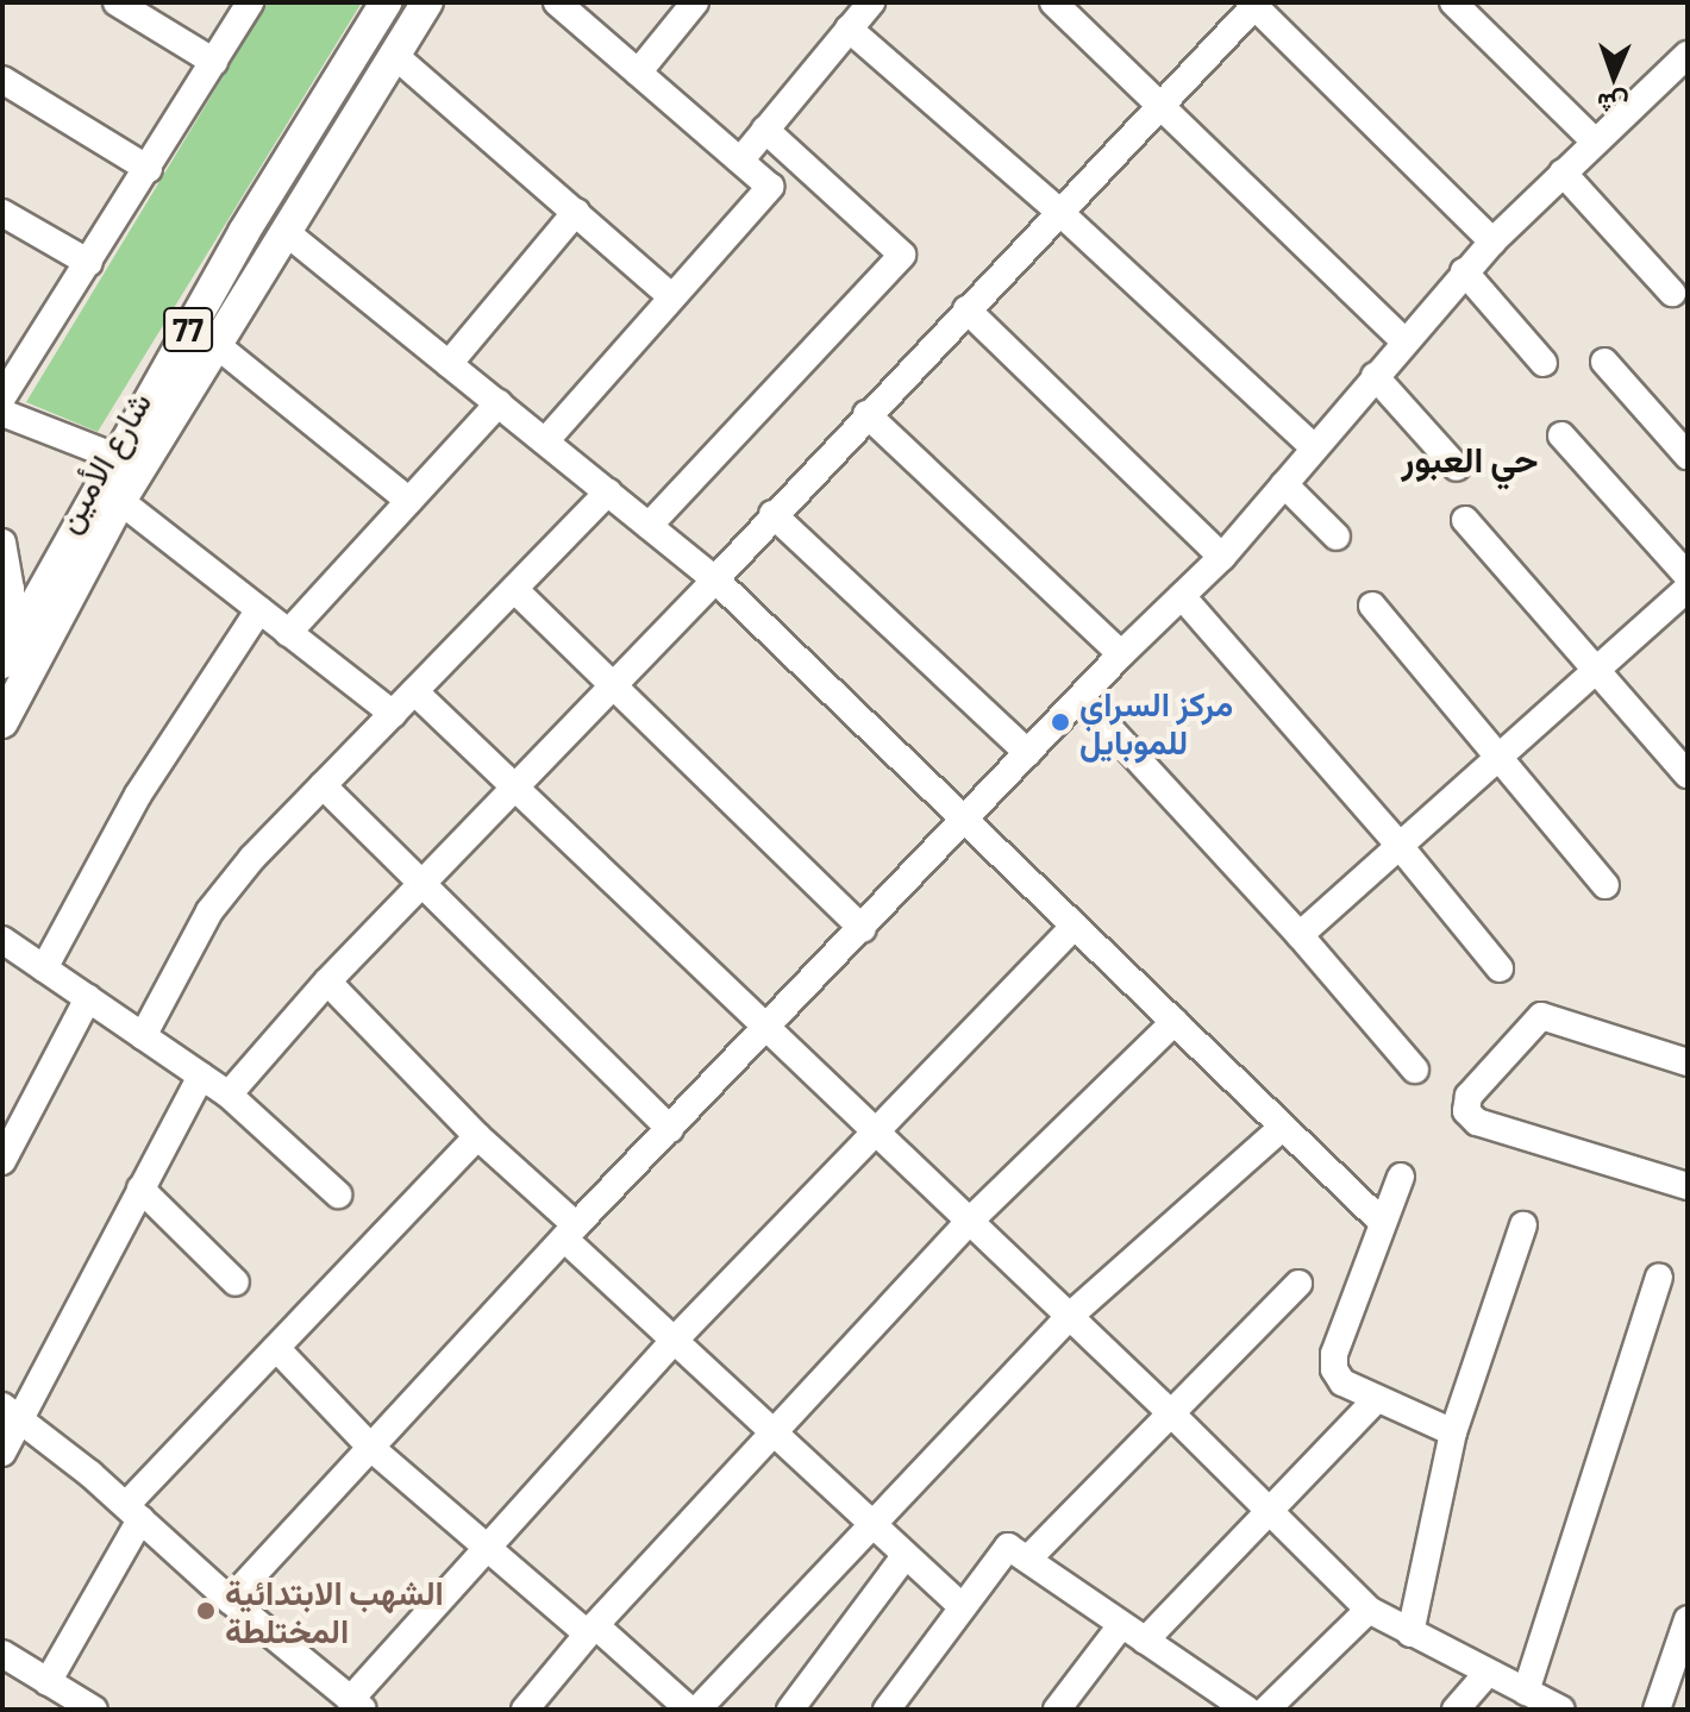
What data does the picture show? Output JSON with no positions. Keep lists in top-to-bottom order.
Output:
{
  "streets": {
    "main road": ["77", "شارع الأمين"]
  },
  "districts": ["حي العبور"],
  "places": ["مركز السراي للموبايل", "الشهب الابتدائية المختلطة"],
  "north": "bottom"
}
